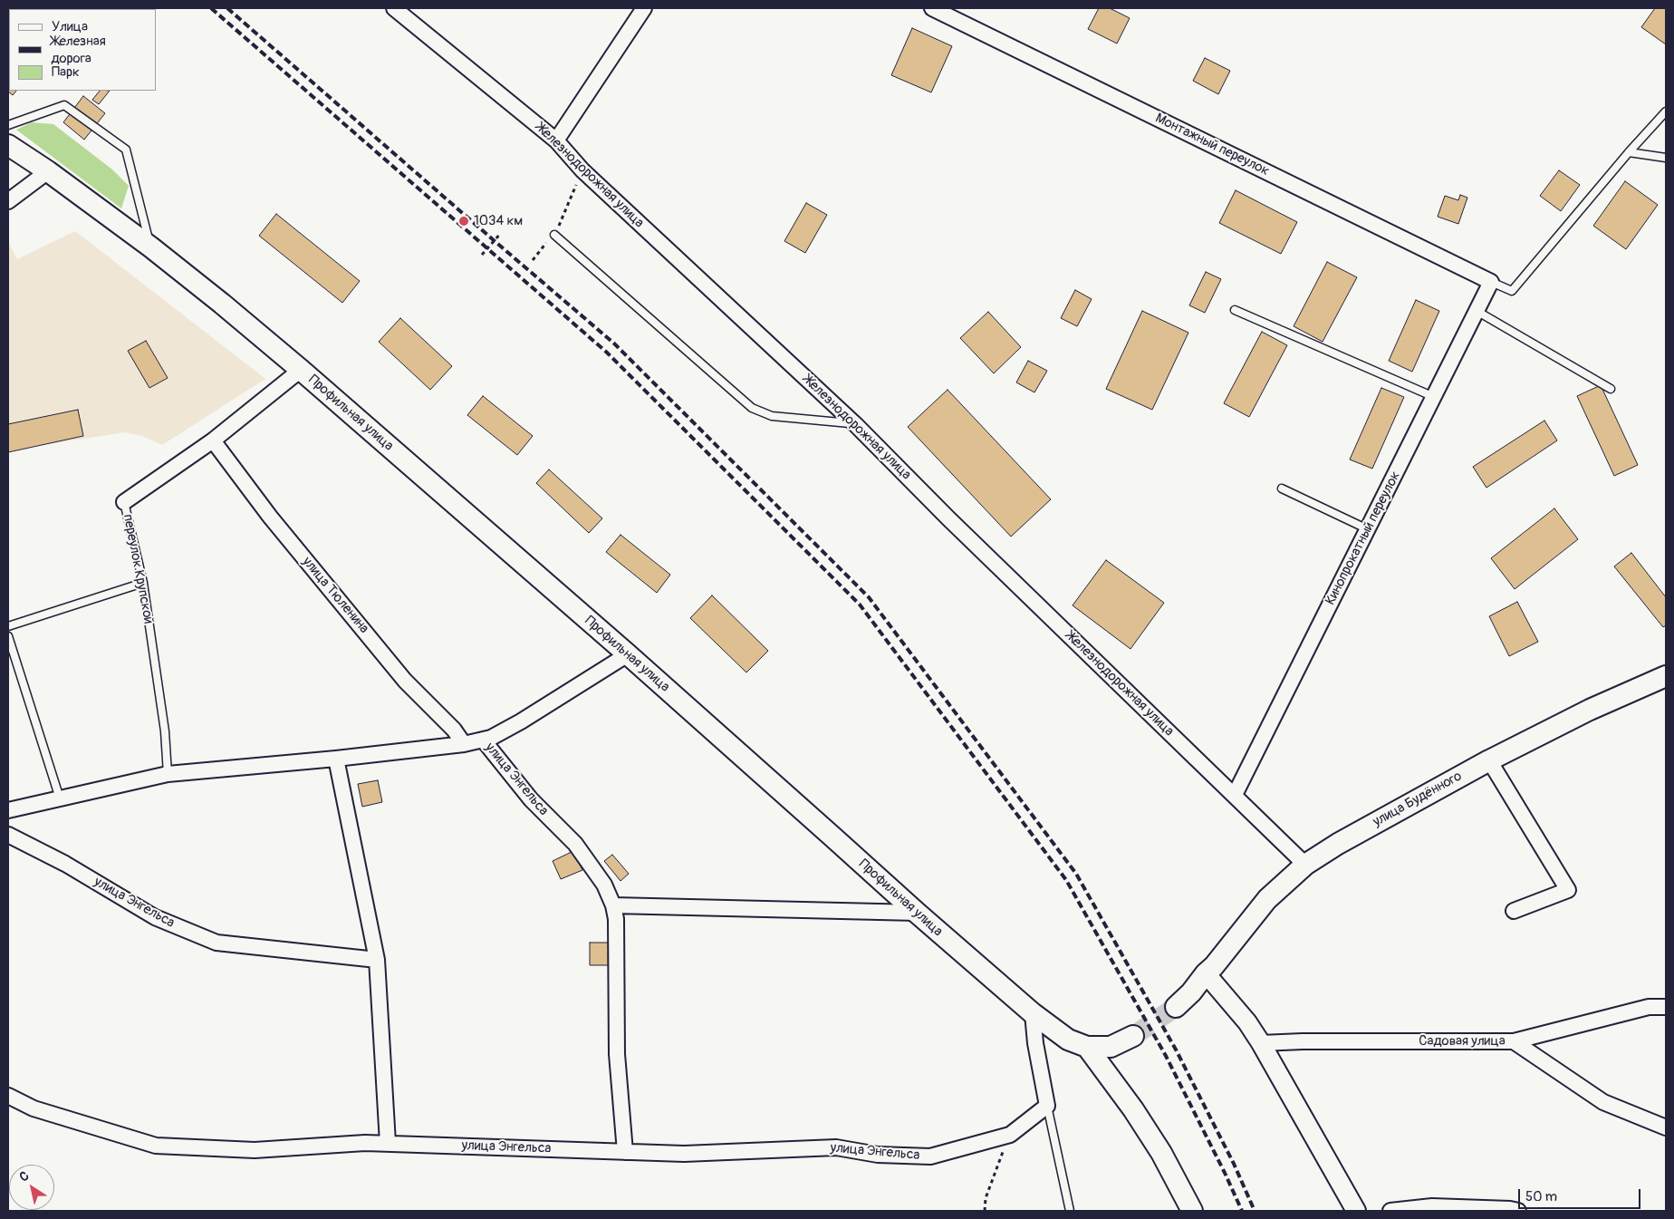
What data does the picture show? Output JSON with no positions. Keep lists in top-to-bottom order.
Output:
{
  "streets": {
    "main road": ["Профильная улица", "улица Будённого"],
    "street": [
      "Монтажный переулок",
      "Железнодорожная улица",
      "Кинопрокатный переулок",
      "переулок Крупской",
      "улица Тюленина",
      "улица Энгельса",
      "Садовая улица"
    ]
  },
  "crossings": [
    ["Монтажный переулок", "Кинопрокатный переулок"],
    ["Железнодорожная улица", "Кинопрокатный переулок"],
    ["Железнодорожная улица", "улица Будённого"],
    ["Профильная улица", "переулок Крупской"],
    ["Профильная улица", "улица Энгельса"],
    ["переулок Крупской", "улица Тюленина"],
    ["улица Тюленина", "улица Энгельса"]
  ],
  "places": ["1034 км"],
  "legend": ["Улица", "Железная дорога", "Парк"],
  "scale_bar": "50 m",
  "north": "top left"
}
